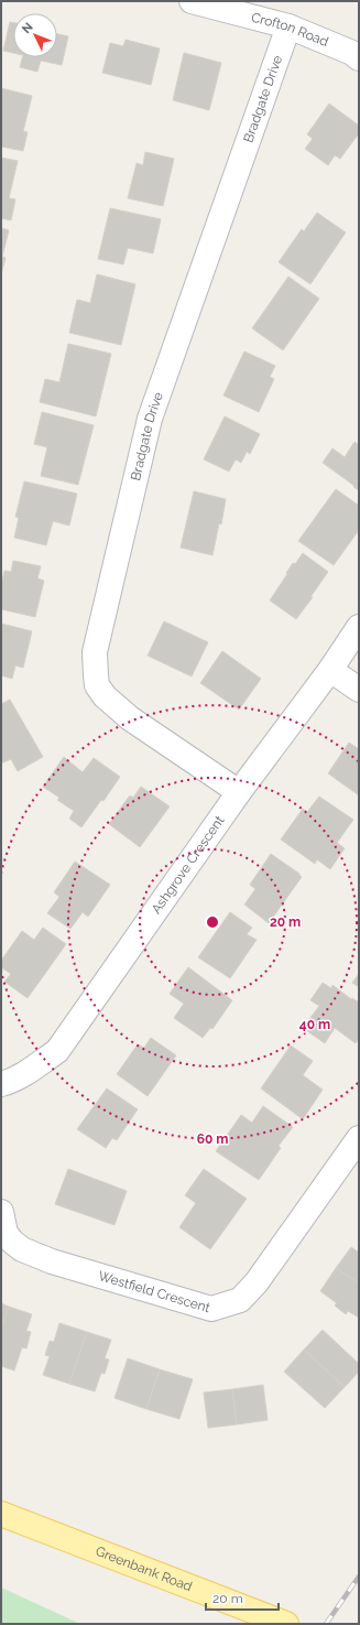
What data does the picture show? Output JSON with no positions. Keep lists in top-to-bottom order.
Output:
{
  "streets": {
    "main road": ["Greenbank Road"],
    "street": [
      "Crofton Road",
      "Bradgate Drive",
      "Ashgrove Crescent",
      "Westfield Crescent"
    ]
  },
  "crossings": [
    ["Crofton Road", "Bradgate Drive"],
    ["Bradgate Drive", "Ashgrove Crescent"]
  ],
  "scale_bar": "20 m",
  "north": "top left",
  "rings": ["20 m", "40 m", "60 m"]
}
